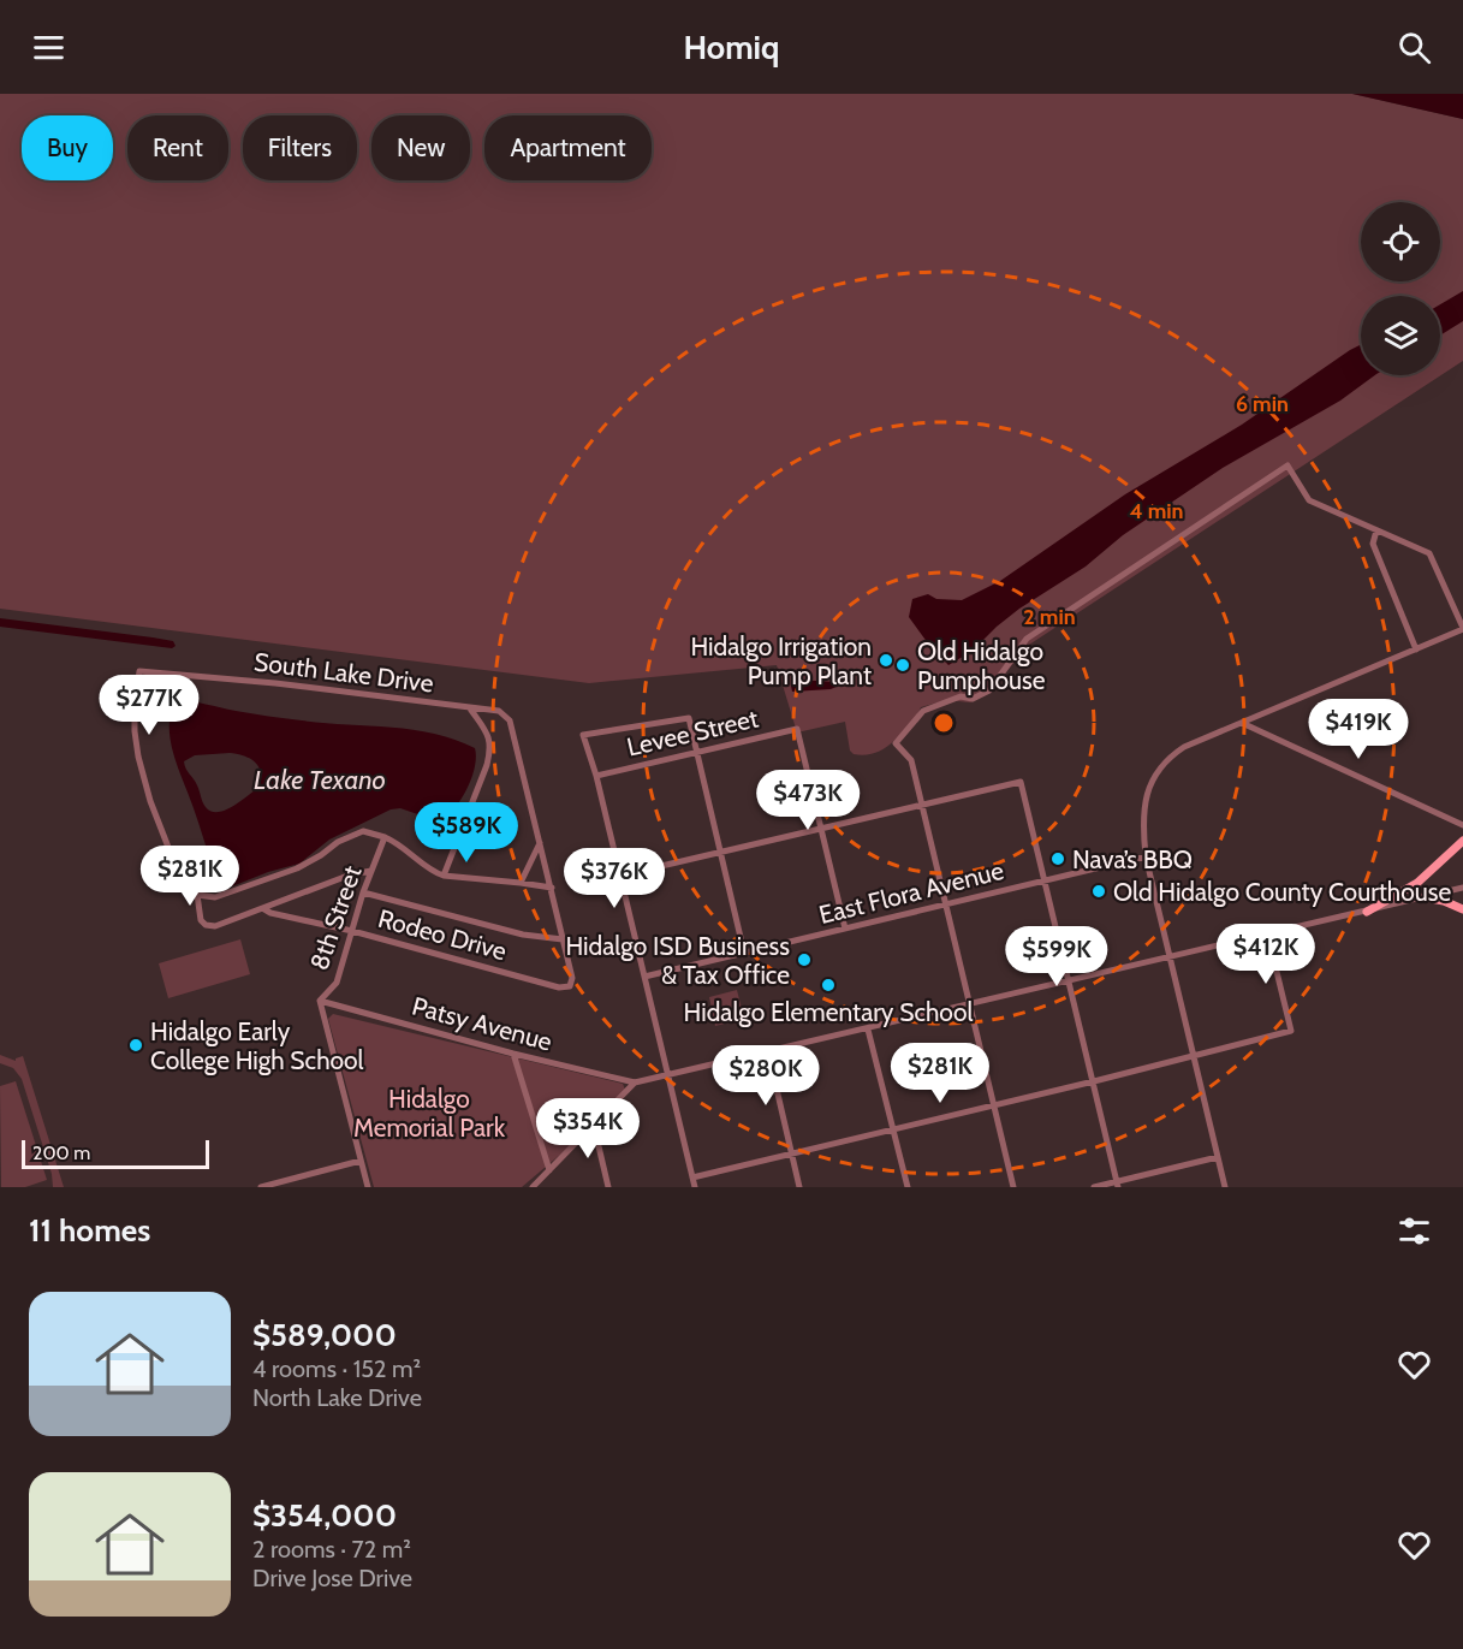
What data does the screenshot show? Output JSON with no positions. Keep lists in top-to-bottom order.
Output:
{
  "streets": {
    "street": [
      "South Lake Drive",
      "Levee Street",
      "East Flora Avenue",
      "8th Street",
      "Rodeo Drive",
      "Patsy Avenue"
    ]
  },
  "crossings": [
    ["South Lake Drive", "8th Street"],
    ["8th Street", "Rodeo Drive"],
    ["8th Street", "Patsy Avenue"]
  ],
  "water": ["Lake Texano"],
  "parks": ["Hidalgo Memorial Park"],
  "places": [
    "Hidalgo Irrigation Pump Plant",
    "Old Hidalgo Pumphouse",
    "Nava’s BBQ",
    "Old Hidalgo County Courthouse",
    "Hidalgo ISD Business & Tax Office",
    "Hidalgo Elementary School",
    "Hidalgo Early College High School"
  ],
  "scale_bar": "200 m",
  "page": {
    "header": "Homiq",
    "chip": [
      "Buy",
      "Rent",
      "Filters",
      "New",
      "Apartment"
    ],
    "price": [
      "$277K",
      "$419K",
      "$473K",
      "$589K",
      "$281K",
      "$376K",
      "$412K",
      "$599K",
      "$281K",
      "$280K",
      "$354K"
    ],
    "scale": "200 m",
    "heading": "11 homes",
    "list": [
      {
        "name": "$589,000",
        "note": "4 rooms · 152 m² · North Lake Drive"
      },
      {
        "name": "$354,000",
        "note": "2 rooms · 72 m² · Drive Jose Drive"
      }
    ]
  },
  "rings": ["6 min", "4 min", "2 min"]
}
